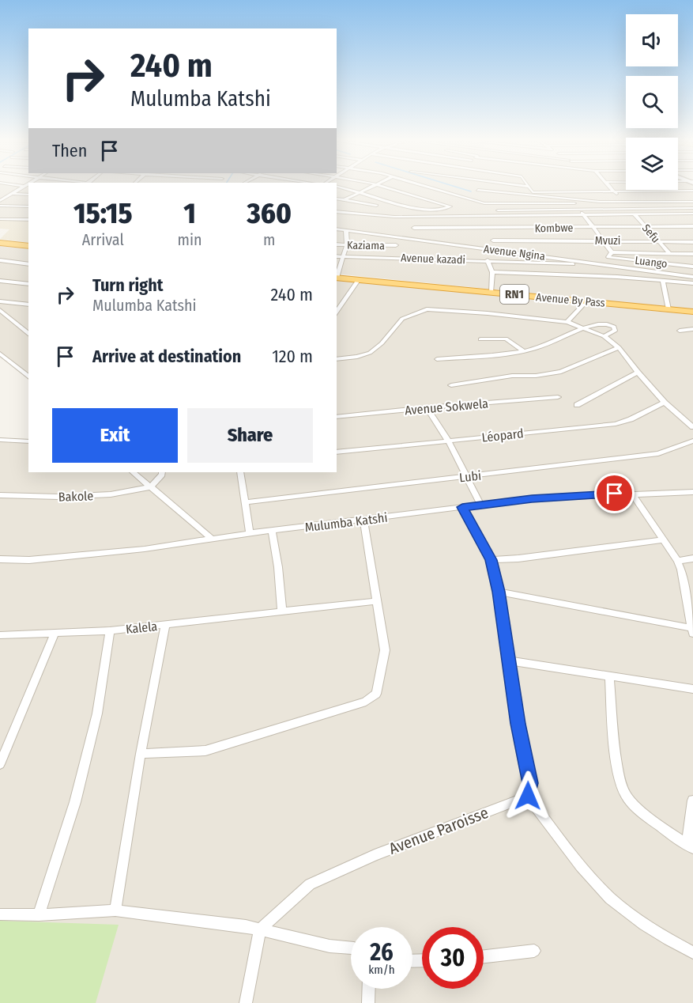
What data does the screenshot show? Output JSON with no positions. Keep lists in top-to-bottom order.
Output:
{
  "streets": {
    "highway": ["RN1", "Avenue By Pass"],
    "street": [
      "Kombwe",
      "Sefu",
      "Mvuzi",
      "Kaziama",
      "Avenue Ngina",
      "Avenue kazadi",
      "Luango",
      "Avenue Sokwela",
      "Léopard",
      "Lubi",
      "Bakole",
      "Mulumba Katshi",
      "Kalela",
      "Avenue Paroisse"
    ]
  },
  "crossings": [
    ["Kombwe", "Sefu"],
    ["Sefu", "Mvuzi"],
    ["Avenue Ngina", "Avenue kazadi"]
  ],
  "page": {
    "turn": ["240 m", "Mulumba Katshi"],
    "then": "Then",
    "eta": [
      "15:15",
      "Arrival",
      "1",
      "min",
      "360",
      "m"
    ],
    "list": [
      {
        "name": "Turn right",
        "note": "Mulumba Katshi",
        "value": "240 m"
      },
      {
        "name": "Arrive at destination",
        "value": "120 m"
      }
    ],
    "buttons": ["Exit", "Share"],
    "speed": "26 km/h",
    "limit": "30"
  }
}
